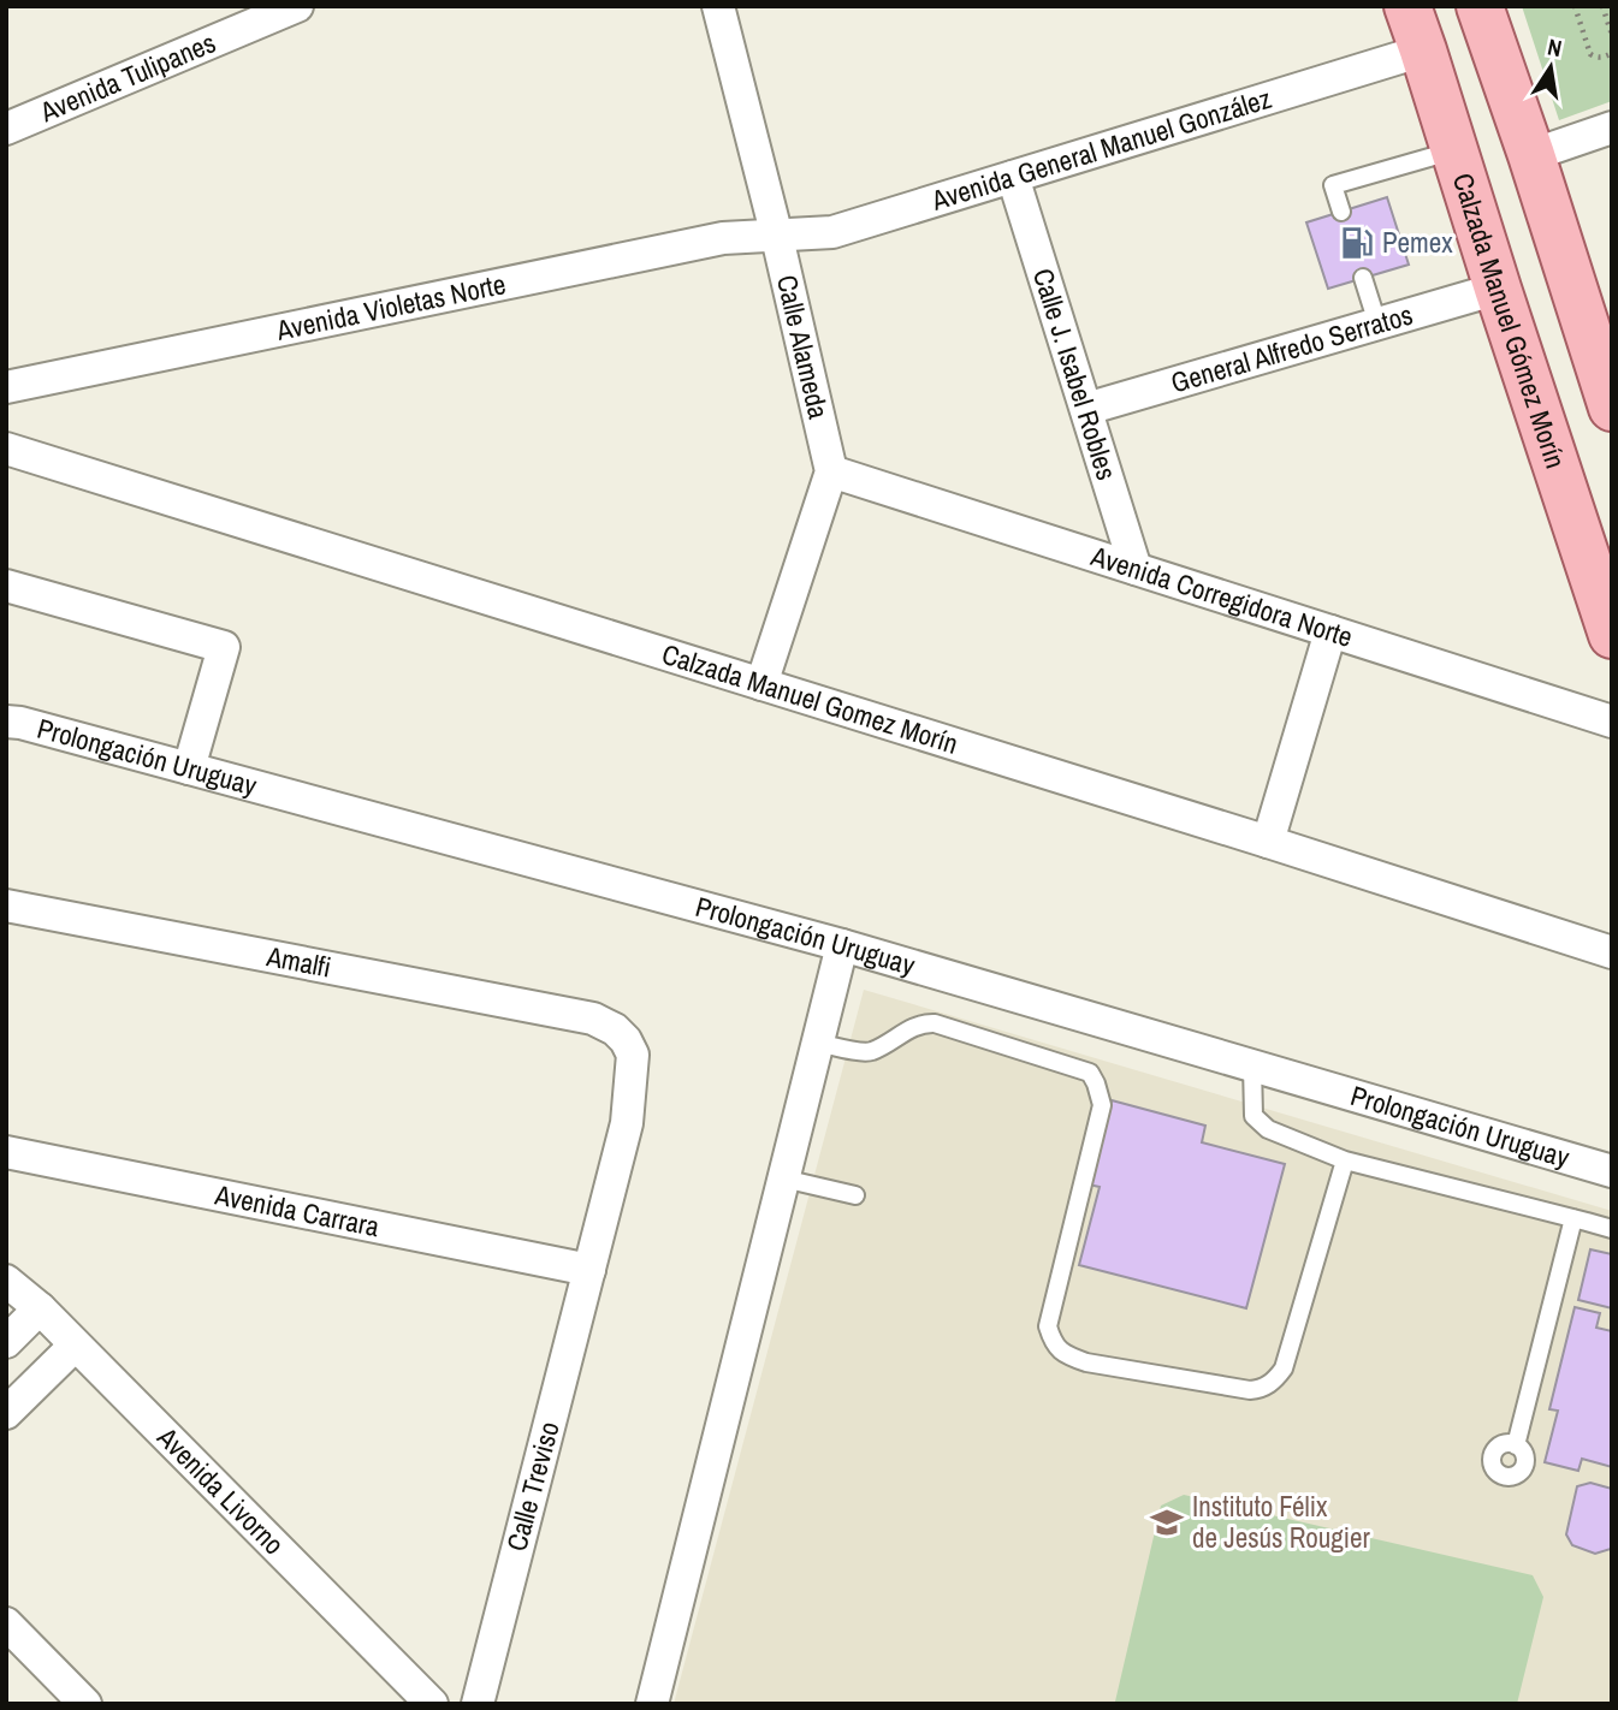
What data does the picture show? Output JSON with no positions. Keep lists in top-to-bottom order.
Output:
{
  "streets": {
    "main road": ["Calzada Manuel Gómez Morín"],
    "street": [
      "Avenida Tulipanes",
      "Avenida General Manuel González",
      "Avenida Violetas Norte",
      "Calle Alameda",
      "General Alfredo Serratos",
      "Calle J. Isabel Robles",
      "Avenida Corregidora Norte",
      "Calzada Manuel Gomez Morín",
      "Prolongación Uruguay",
      "Amalfi",
      "Avenida Carrara",
      "Calle Treviso",
      "Avenida Livorno"
    ]
  },
  "crossings": [
    ["Avenida General Manuel González", "Avenida Violetas Norte"],
    ["Avenida General Manuel González", "Calzada Manuel Gómez Morín"],
    ["Avenida General Manuel González", "Calle Alameda"],
    ["Avenida General Manuel González", "Calle J. Isabel Robles"],
    ["Avenida Violetas Norte", "Calle Alameda"],
    ["Calzada Manuel Gómez Morín", "General Alfredo Serratos"],
    ["Calle Alameda", "Avenida Corregidora Norte"],
    ["General Alfredo Serratos", "Calle J. Isabel Robles"],
    ["Calle J. Isabel Robles", "Avenida Corregidora Norte"],
    ["Amalfi", "Calle Treviso"],
    ["Avenida Carrara", "Calle Treviso"]
  ],
  "places": {
    "fuel station": ["Pemex"],
    "school or university": ["Instituto Félix de Jesús Rougier"]
  },
  "north": "top"
}
